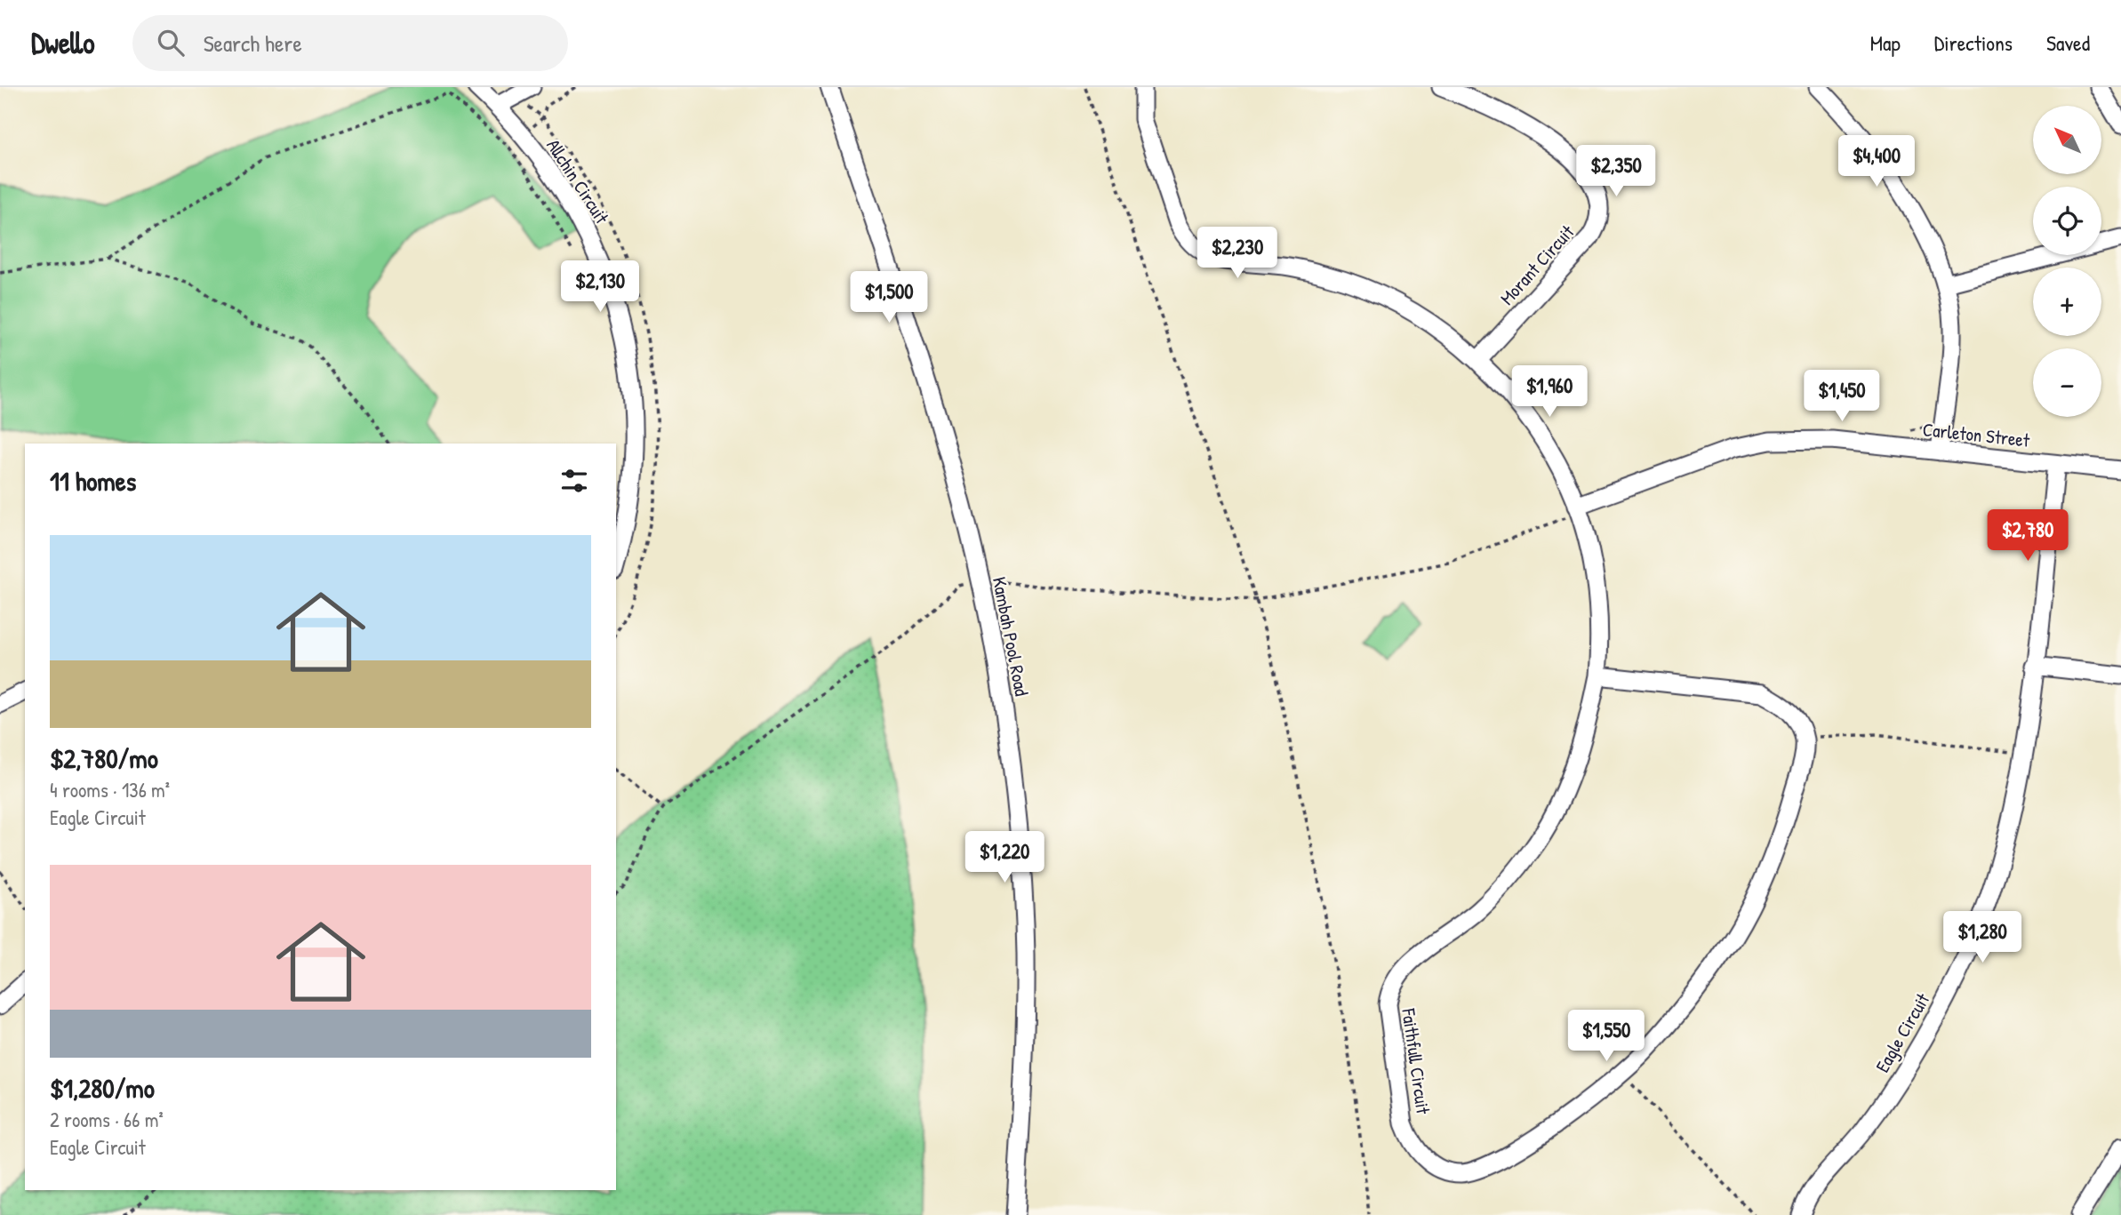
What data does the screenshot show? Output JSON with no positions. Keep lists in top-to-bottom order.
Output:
{
  "streets": {
    "street": [
      "Allchin Circuit",
      "Morant Circuit",
      "Carleton Street",
      "Kambah Pool Road",
      "Eagle Circuit",
      "Faithfull Circuit"
    ]
  },
  "crossings": [
    ["Carleton Street", "Eagle Circuit"],
    ["Carleton Street", "Faithfull Circuit"]
  ],
  "north": "top left",
  "page": {
    "header": "Dwello",
    "search": "Search here",
    "nav": ["Map", "Directions", "Saved"],
    "map_buttons": ["+", "−"],
    "price": [
      "$4,400",
      "$2,350",
      "$2,230",
      "$2,130",
      "$1,500",
      "$1,960",
      "$1,450",
      "$2,780",
      "$1,220",
      "$1,280",
      "$1,550"
    ],
    "heading": "11 homes",
    "list": [
      {
        "name": "$2,780/mo",
        "note": "4 rooms · 136 m² · Eagle Circuit"
      },
      {
        "name": "$1,280/mo",
        "note": "2 rooms · 66 m² · Eagle Circuit"
      }
    ]
  }
}
